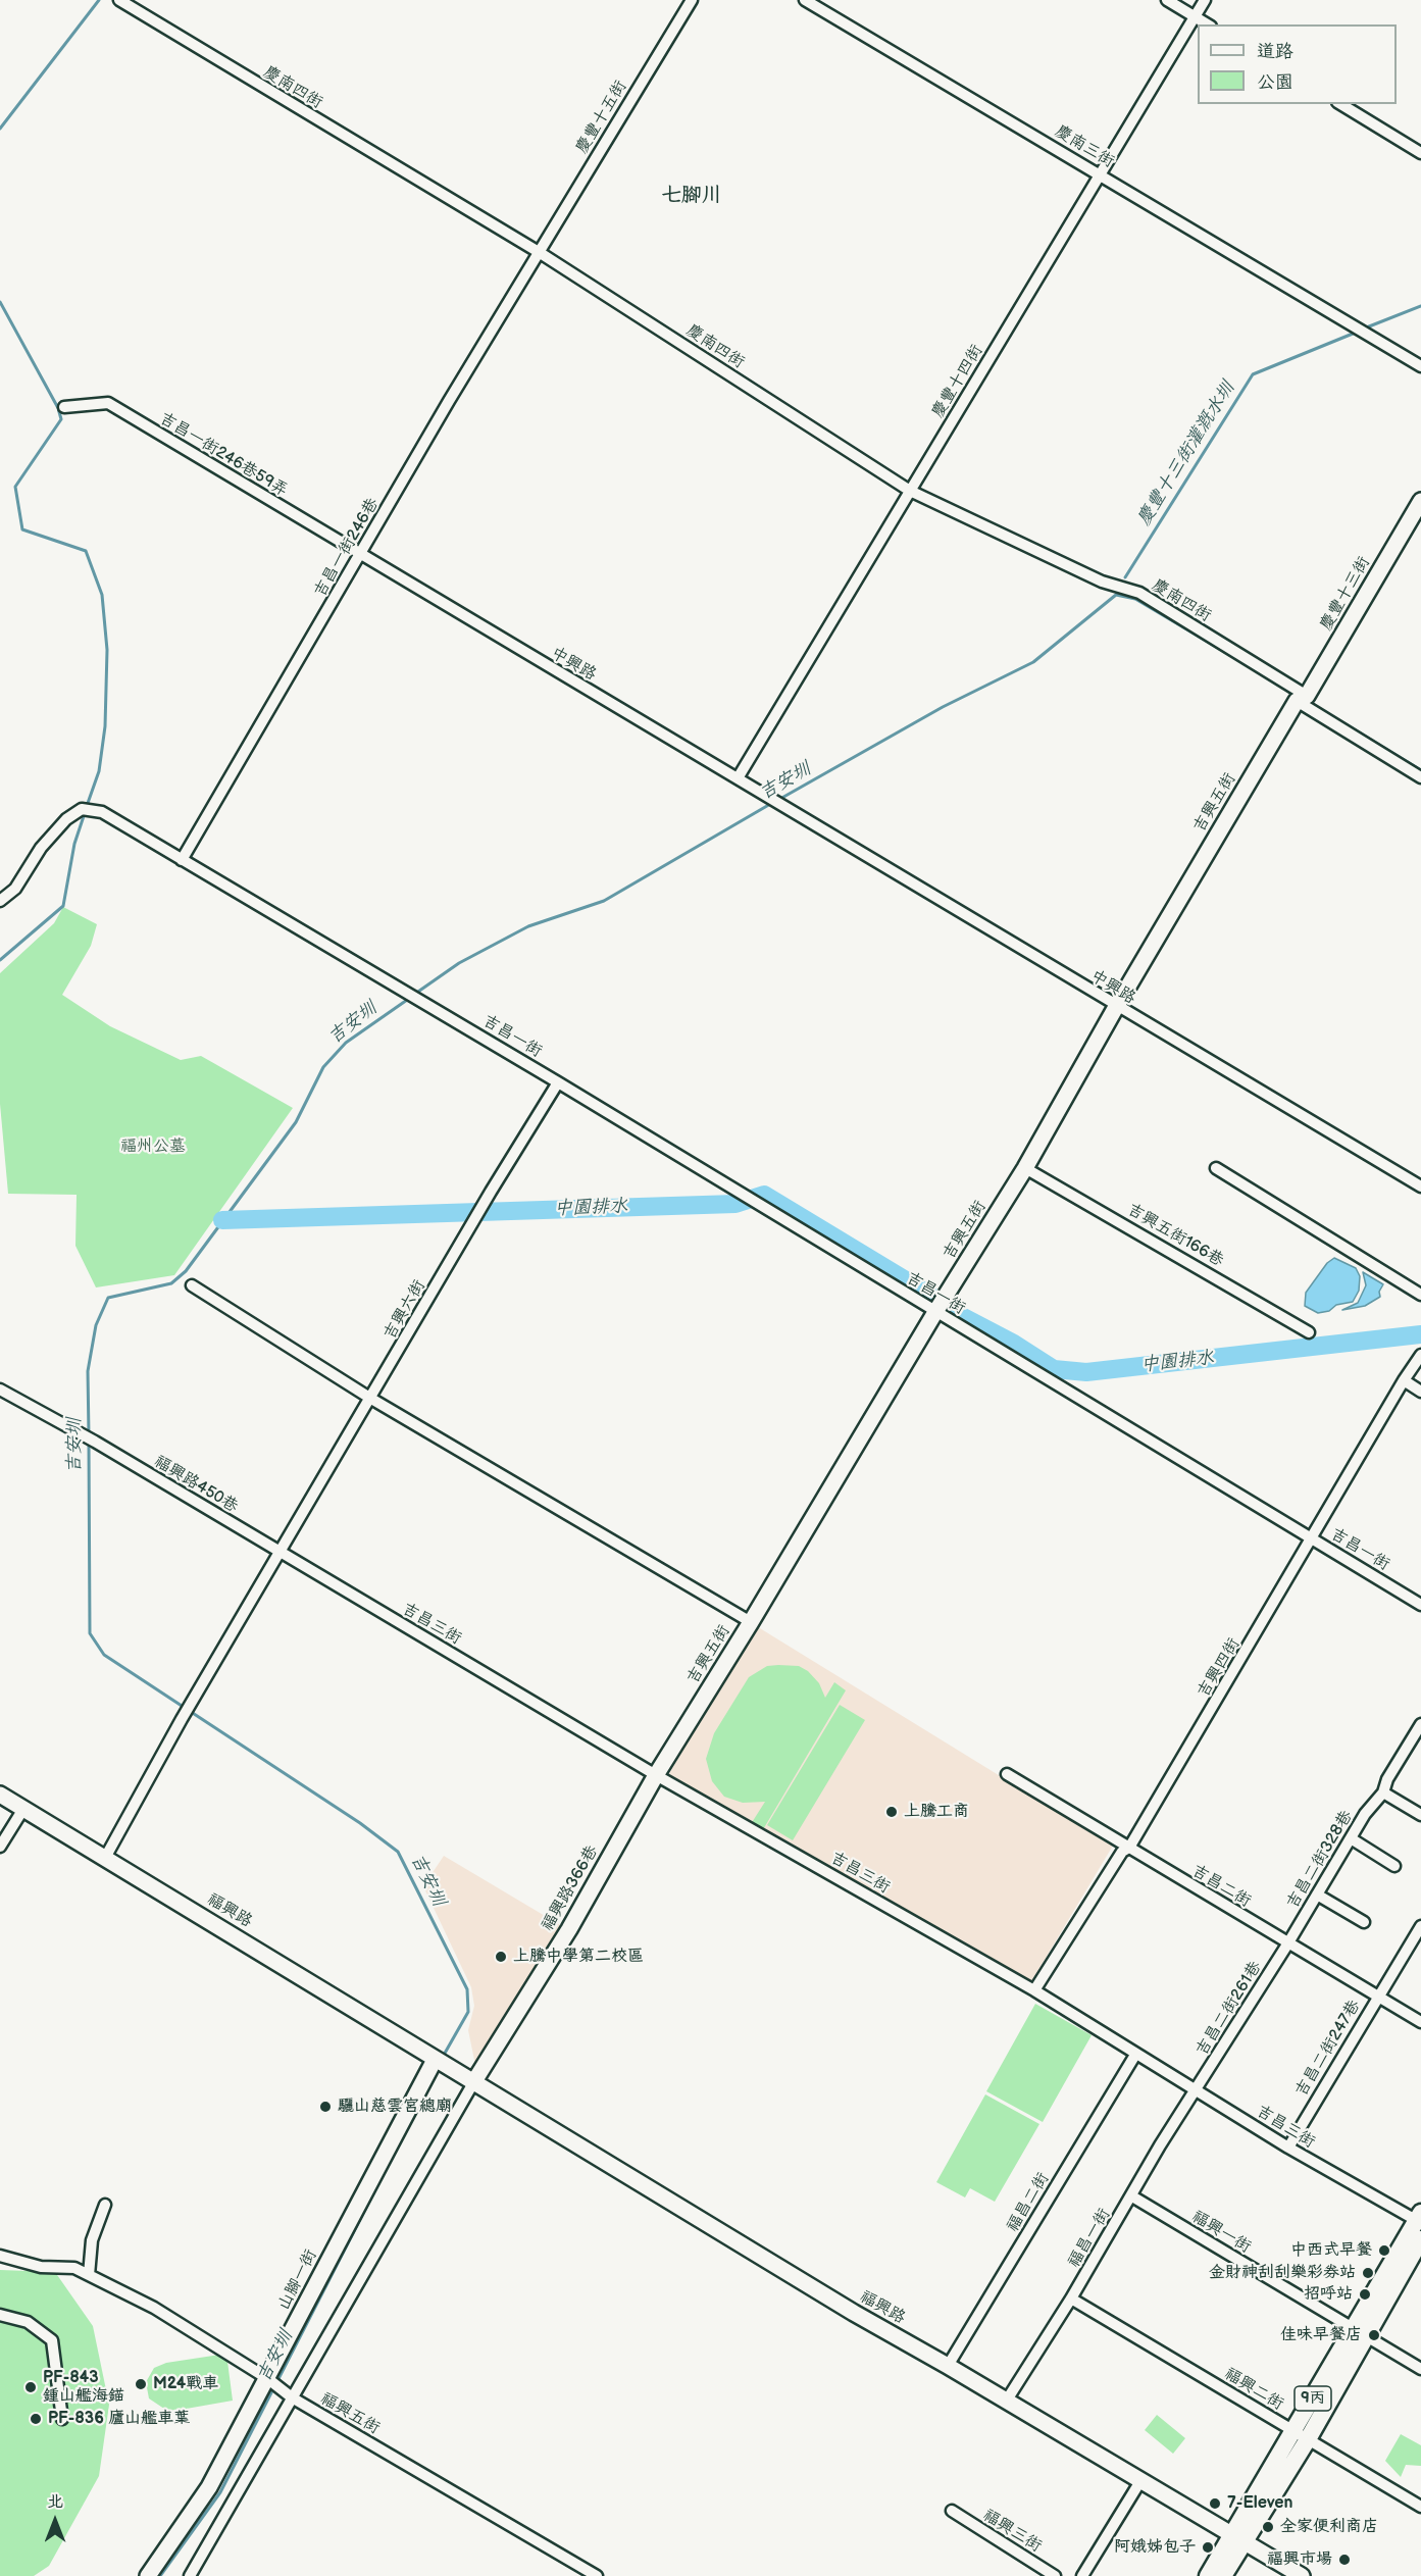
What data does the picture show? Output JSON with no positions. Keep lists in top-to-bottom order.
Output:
{
  "streets": {
    "main road": ["9丙"],
    "street": [
      "慶南四街",
      "慶豐十五街",
      "慶南三街",
      "慶豐十四街",
      "吉昌一街246巷59弄",
      "吉昌一街246巷",
      "慶豐十三街",
      "中興路",
      "吉興五街",
      "吉昌一街",
      "吉興五街166巷",
      "吉興六街",
      "福興路450巷",
      "吉昌三街",
      "吉興四街",
      "吉昌二街328巷",
      "吉昌二街",
      "福興路366巷",
      "福興路",
      "吉昌二街261巷",
      "吉昌二街247巷",
      "福昌二街",
      "福興一街",
      "福昌一街",
      "山腳一街",
      "福興二街",
      "福興五街",
      "福興三街"
    ]
  },
  "crossings": [
    ["慶南四街", "慶豐十五街"],
    ["慶南四街", "慶豐十四街"],
    ["慶南四街", "吉昌一街246巷"],
    ["慶南四街", "慶豐十三街"],
    ["慶南四街", "吉興五街"],
    ["慶豐十五街", "吉昌一街246巷"],
    ["慶南三街", "慶豐十四街"],
    ["慶豐十四街", "中興路"],
    ["吉昌一街246巷59弄", "吉昌一街246巷"],
    ["吉昌一街246巷59弄", "中興路"],
    ["吉昌一街246巷", "中興路"],
    ["吉昌一街246巷", "吉昌一街"],
    ["慶豐十三街", "吉興五街"],
    ["中興路", "吉興五街"],
    ["吉興五街", "吉昌一街"],
    ["吉興五街", "吉興五街166巷"],
    ["吉興五街", "吉昌三街"],
    ["吉興五街", "福興路366巷"],
    ["吉昌一街", "吉興六街"],
    ["吉昌一街", "吉興四街"],
    ["吉興六街", "福興路450巷"],
    ["吉興六街", "吉昌三街"],
    ["吉興六街", "福興路"],
    ["福興路450巷", "吉昌三街"],
    ["吉昌三街", "吉興四街"],
    ["吉昌三街", "福興路366巷"],
    ["吉昌三街", "吉昌二街261巷"],
    ["吉昌三街", "吉昌二街247巷"],
    ["吉昌三街", "福昌二街"],
    ["吉昌三街", "福昌一街"],
    ["吉昌三街", "9丙"],
    ["吉興四街", "吉昌二街"],
    ["吉昌二街328巷", "吉昌二街"],
    ["吉昌二街328巷", "吉昌二街261巷"],
    ["吉昌二街", "吉昌二街261巷"],
    ["吉昌二街", "吉昌二街247巷"],
    ["福興路366巷", "福興路"],
    ["福興路", "福昌二街"],
    ["福興路", "福昌一街"],
    ["福興路", "山腳一街"],
    ["福興路", "9丙"],
    ["吉昌二街261巷", "福昌一街"],
    ["福興一街", "福昌一街"],
    ["福興一街", "9丙"],
    ["福昌一街", "福興二街"],
    ["山腳一街", "福興五街"],
    ["福興二街", "9丙"]
  ],
  "districts": ["七腳川"],
  "water": ["慶豐十三街灌溉水圳", "吉安圳", "中園排水"],
  "parks": ["福州公墓"],
  "places": [
    "上騰工商",
    "上騰中學第二校區",
    "驪山慈雲宮總廟",
    "中西式早餐",
    "金財神刮刮樂彩券站",
    "招呼站",
    "佳味早餐店",
    "M24戰車",
    "PF-843 鍾山艦海錨",
    "PF-836 廬山艦車葉",
    "7-Eleven",
    "全家便利商店",
    "阿娥姊包子",
    "福興市場"
  ],
  "legend": ["道路", "公園"],
  "north": "top"
}
